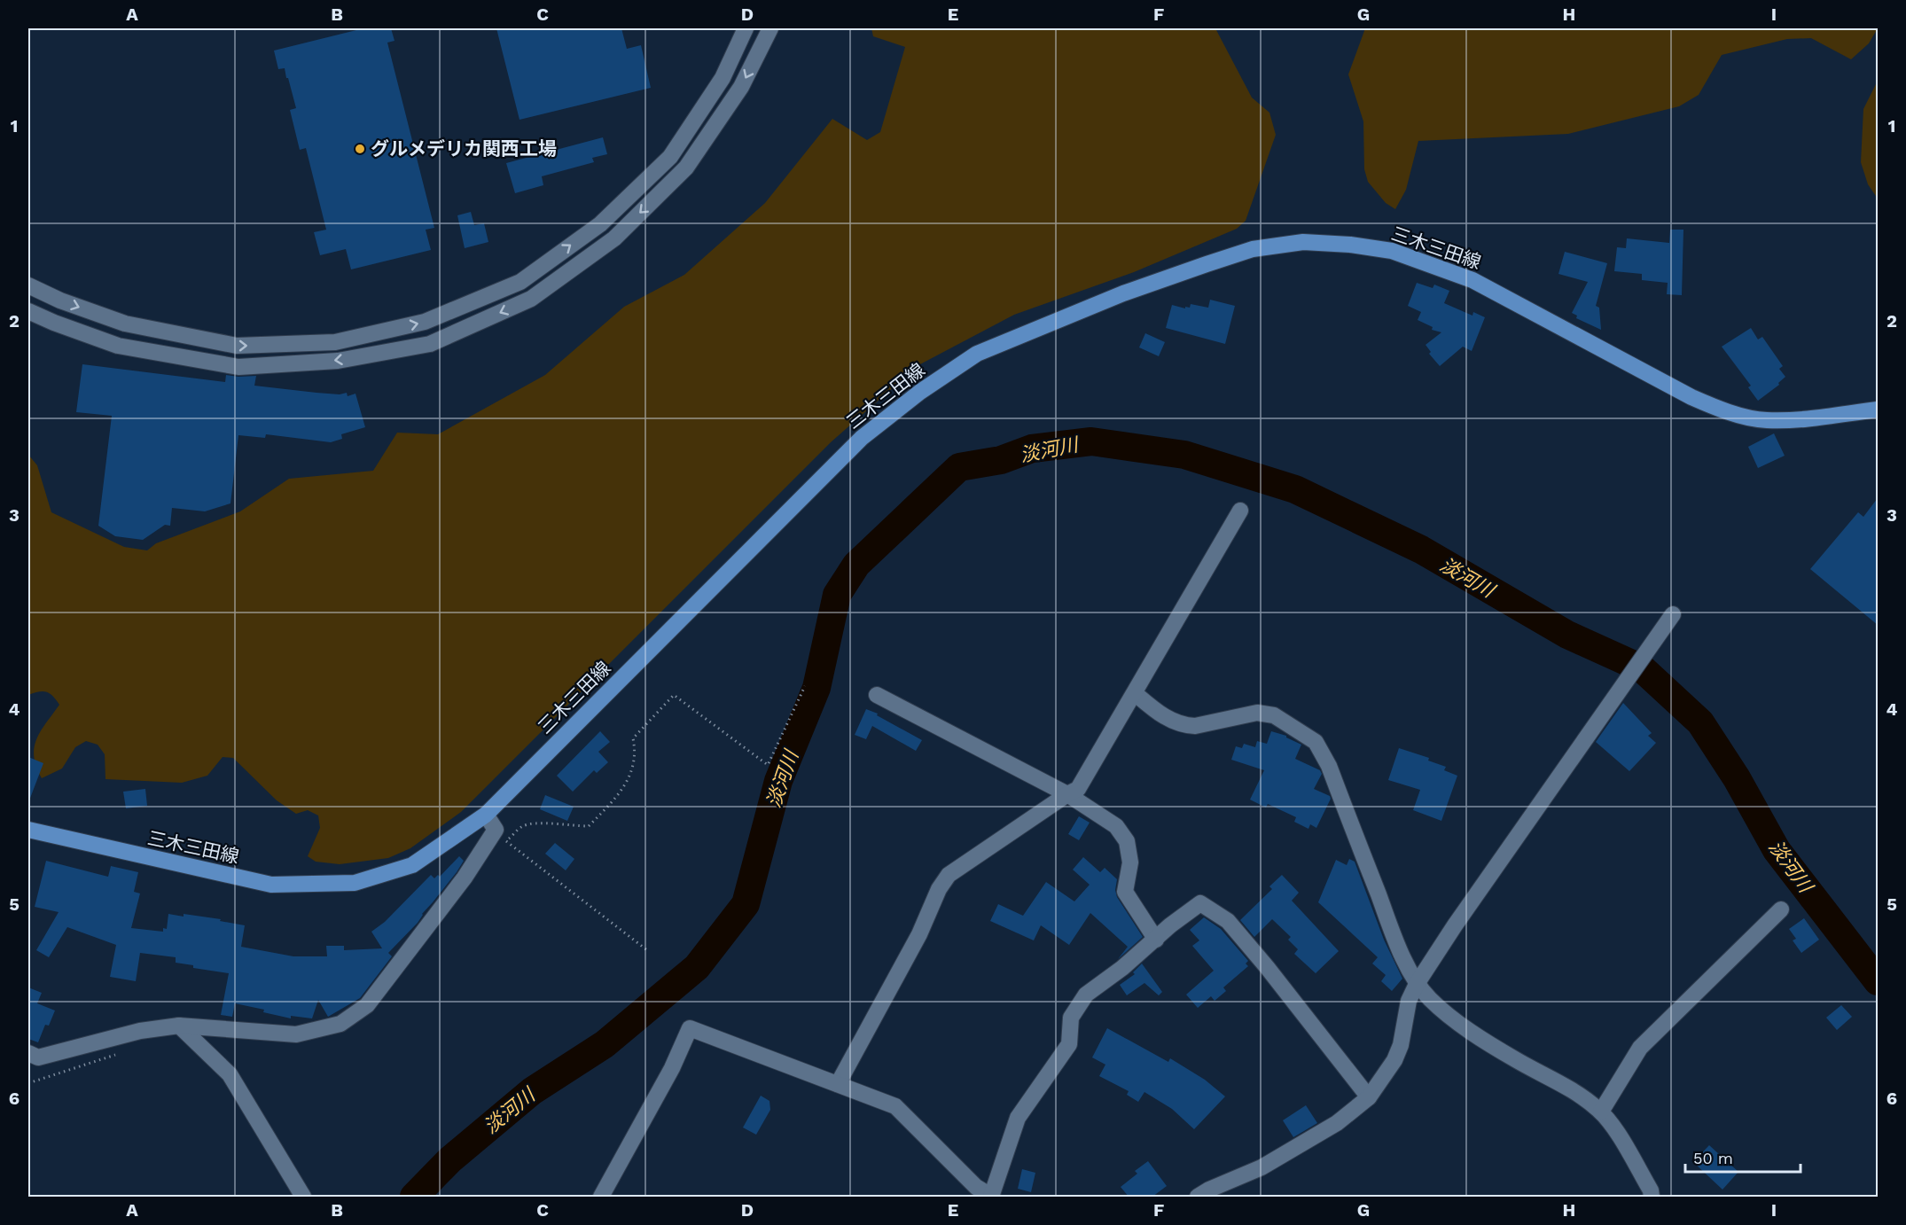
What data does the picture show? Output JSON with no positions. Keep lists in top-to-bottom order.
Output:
{
  "streets": {
    "main road": ["三木三田線"]
  },
  "water": ["淡河川"],
  "places": ["グルメデリカ関西工場"],
  "scale_bar": "50 m",
  "grid": {
    "columns": [
      "A",
      "B",
      "C",
      "D",
      "E",
      "F",
      "G",
      "H",
      "I"
    ],
    "rows": [
      "1",
      "2",
      "3",
      "4",
      "5",
      "6"
    ]
  }
}
